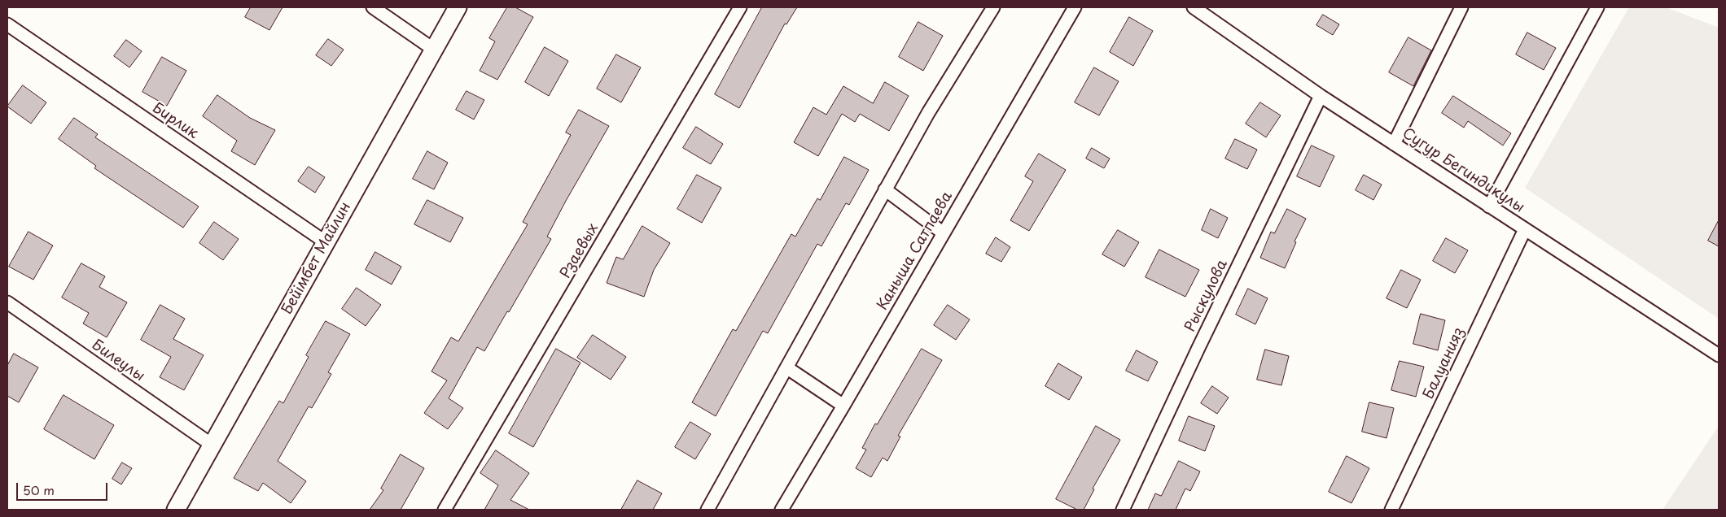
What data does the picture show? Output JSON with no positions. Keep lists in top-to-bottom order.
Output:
{
  "streets": {
    "street": [
      "Бирлик",
      "Сугур Бегиндикулы",
      "Рзаевых",
      "Каныша Сатпаева",
      "Бейімбет Майлин",
      "Рыскулова",
      "Билеулы",
      "Балуанияз"
    ]
  },
  "crossings": [
    ["Бирлик", "Бейімбет Майлин"],
    ["Сугур Бегиндикулы", "Рыскулова"],
    ["Сугур Бегиндикулы", "Балуанияз"],
    ["Бейімбет Майлин", "Билеулы"]
  ],
  "scale_bar": "50 m"
}
